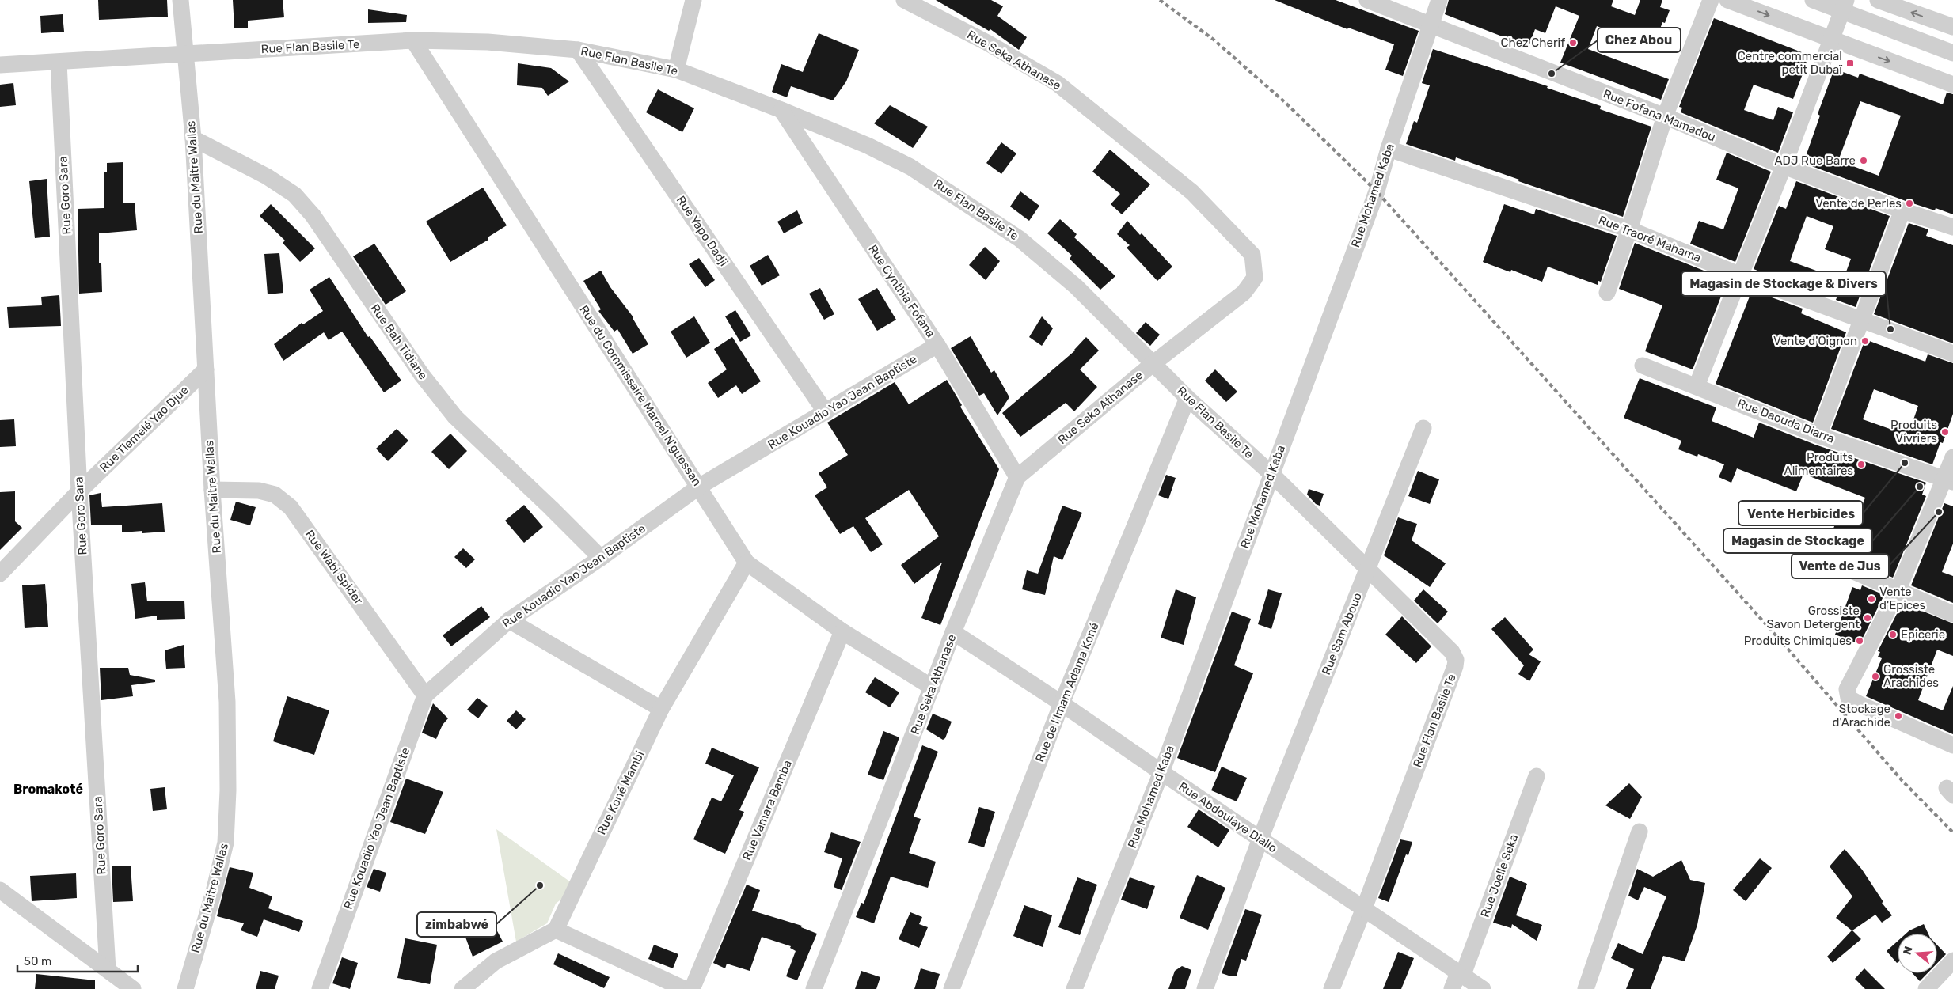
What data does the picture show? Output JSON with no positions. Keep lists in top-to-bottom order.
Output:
{
  "streets": {
    "street": [
      "Rue Flan Basile Te",
      "Rue Seka Athanase",
      "Rue Fofana Mamadou",
      "Rue du Maitre Wallas",
      "Rue Goro Sara",
      "Rue Mohamed Kaba",
      "Rue Yapo Dadji",
      "Rue Traoré Mahama",
      "Rue Cynthia Fofana",
      "Rue Bah Tidiane",
      "Rue du Commissaire Marcel N'guessan",
      "Rue Kouadio Yao Jean Baptiste",
      "Rue Daouda Diarra",
      "Rue Tiemelé Yao Djue",
      "Rue Wabi Spider",
      "Rue Sam Abouo",
      "Rue de l'Imam Adama Koné",
      "Rue Koné Mambi",
      "Rue Vamara Bamba",
      "Rue Abdoulaye Diallo",
      "Rue Joelle Seka"
    ]
  },
  "crossings": [
    ["Rue Flan Basile Te", "Rue Seka Athanase"],
    ["Rue Flan Basile Te", "Rue du Maitre Wallas"],
    ["Rue Flan Basile Te", "Rue Goro Sara"],
    ["Rue Flan Basile Te", "Rue Mohamed Kaba"],
    ["Rue Flan Basile Te", "Rue Yapo Dadji"],
    ["Rue Flan Basile Te", "Rue Cynthia Fofana"],
    ["Rue Flan Basile Te", "Rue du Commissaire Marcel N'guessan"],
    ["Rue Flan Basile Te", "Rue Sam Abouo"],
    ["Rue Flan Basile Te", "Rue de l'Imam Adama Koné"],
    ["Rue Flan Basile Te", "Rue Abdoulaye Diallo"],
    ["Rue Seka Athanase", "Rue Cynthia Fofana"],
    ["Rue Seka Athanase", "Rue du Commissaire Marcel N'guessan"],
    ["Rue Seka Athanase", "Rue Abdoulaye Diallo"],
    ["Rue Fofana Mamadou", "Rue Mohamed Kaba"],
    ["Rue du Maitre Wallas", "Rue Bah Tidiane"],
    ["Rue du Maitre Wallas", "Rue Tiemelé Yao Djue"],
    ["Rue du Maitre Wallas", "Rue Wabi Spider"],
    ["Rue Goro Sara", "Rue Tiemelé Yao Djue"],
    ["Rue Mohamed Kaba", "Rue Traoré Mahama"],
    ["Rue Mohamed Kaba", "Rue Abdoulaye Diallo"],
    ["Rue Yapo Dadji", "Rue Kouadio Yao Jean Baptiste"],
    ["Rue Cynthia Fofana", "Rue Kouadio Yao Jean Baptiste"],
    ["Rue Bah Tidiane", "Rue Kouadio Yao Jean Baptiste"],
    ["Rue du Commissaire Marcel N'guessan", "Rue Kouadio Yao Jean Baptiste"],
    ["Rue du Commissaire Marcel N'guessan", "Rue Koné Mambi"],
    ["Rue du Commissaire Marcel N'guessan", "Rue Vamara Bamba"],
    ["Rue Kouadio Yao Jean Baptiste", "Rue Wabi Spider"],
    ["Rue Sam Abouo", "Rue Abdoulaye Diallo"],
    ["Rue de l'Imam Adama Koné", "Rue Abdoulaye Diallo"],
    ["Rue Abdoulaye Diallo", "Rue Joelle Seka"]
  ],
  "districts": ["Bromakoté"],
  "places": {
    "other": [
      "Chez Cherif",
      "Chez Abou",
      "ADJ Rue Barre",
      "Vente de Perles",
      "Magasin de Stockage & Divers",
      "Vente d'Oignon",
      "Produits Vivriers",
      "Vente Herbicides",
      "Produits Alimentaires",
      "Magasin de Stockage",
      "Vente de Jus",
      "Vente d'Epices",
      "Grossiste Savon Detergent",
      "Epicerie",
      "Produits Chimiques",
      "Grossiste Arachides",
      "Stockage d'Arachide",
      "zimbabwé"
    ],
    "transit": ["Centre commercial petit Dubaï"]
  },
  "scale_bar": "50 m",
  "north": "left"
}
